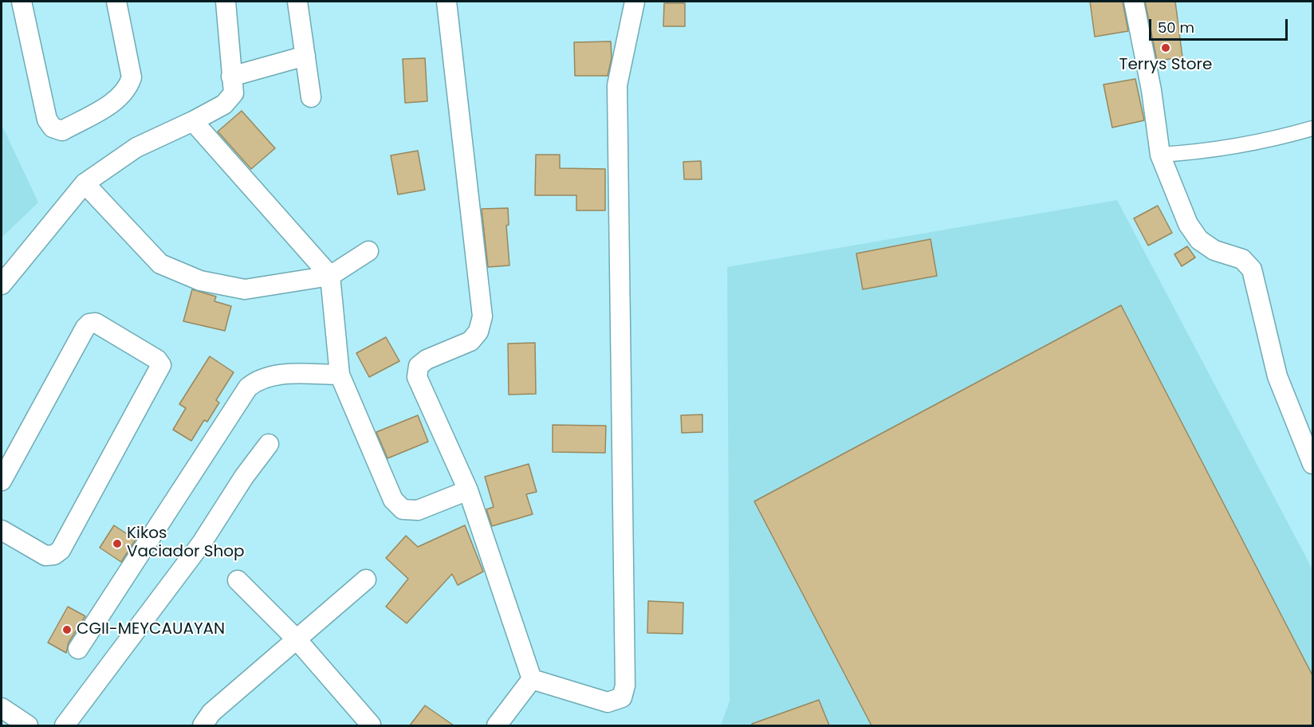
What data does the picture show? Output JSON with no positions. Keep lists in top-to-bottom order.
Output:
{
  "places": ["Terrys Store", "Kikos Vaciador Shop", "CGII-MEYCAUAYAN"],
  "scale_bar": "50 m"
}
